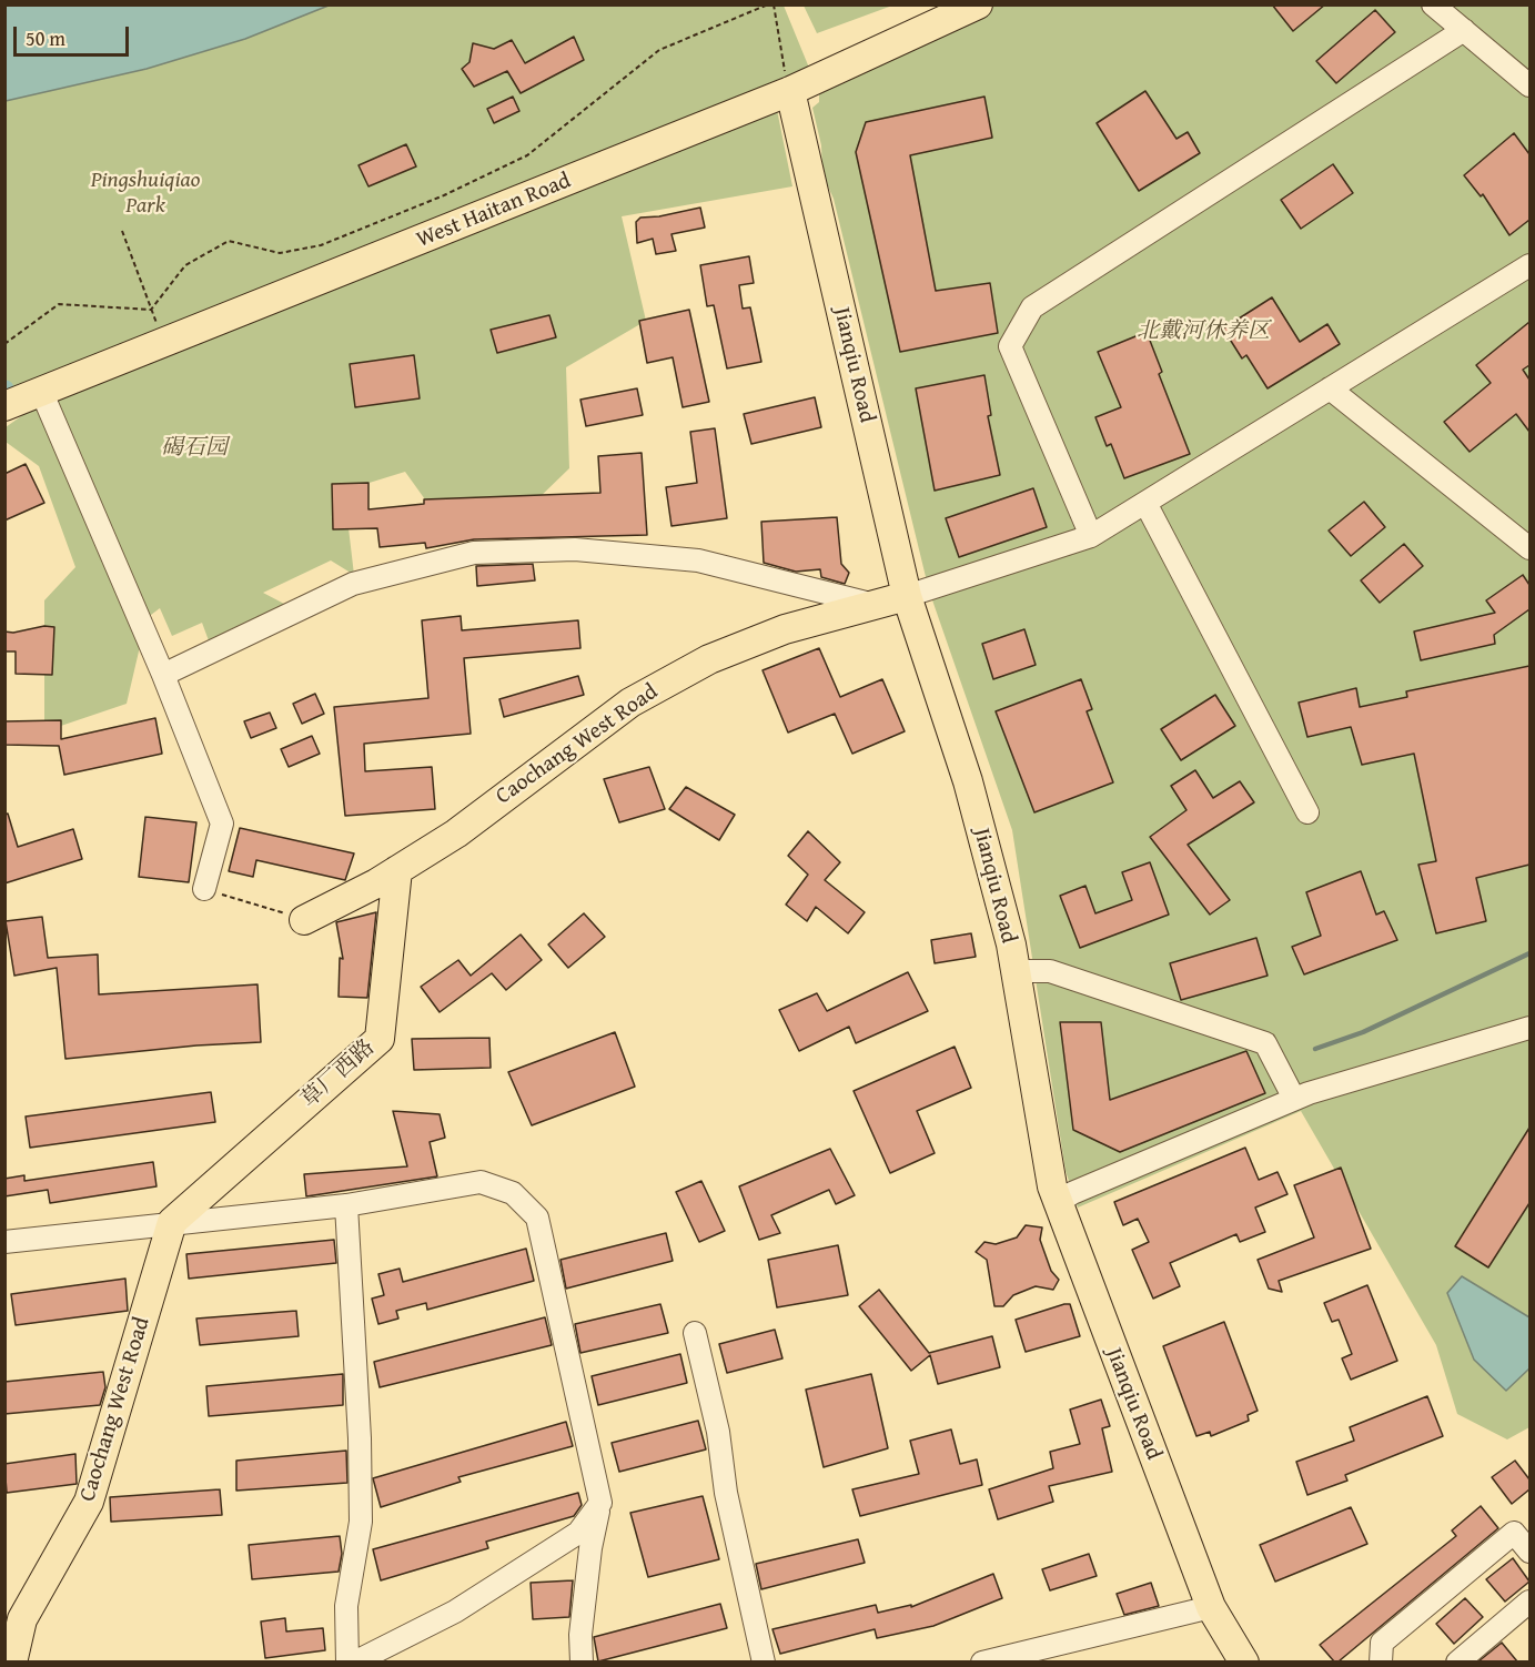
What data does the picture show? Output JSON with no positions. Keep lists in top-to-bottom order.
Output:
{
  "streets": {
    "main road": [
      "West Haitan Road",
      "Jianqiu Road",
      "Caochang West Road",
      "草厂西路"
    ]
  },
  "crossings": [
    ["West Haitan Road", "Jianqiu Road"],
    ["Jianqiu Road", "Caochang West Road"],
    ["Caochang West Road", "草厂西路"]
  ],
  "parks": ["Pingshuiqiao Park", "北戴河休养区", "碣石园"],
  "scale_bar": "50 m"
}
